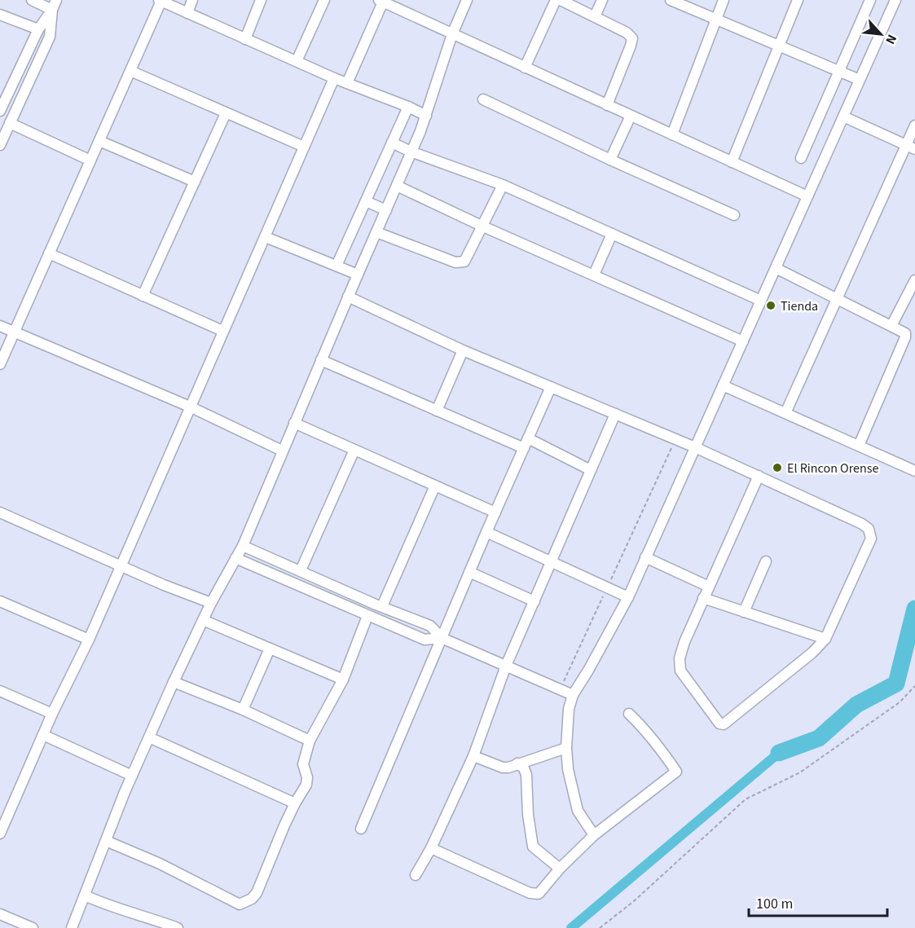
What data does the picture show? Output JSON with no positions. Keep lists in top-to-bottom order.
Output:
{
  "places": ["Tienda", "El Rincon Orense"],
  "scale_bar": "100 m",
  "north": "bottom right"
}
